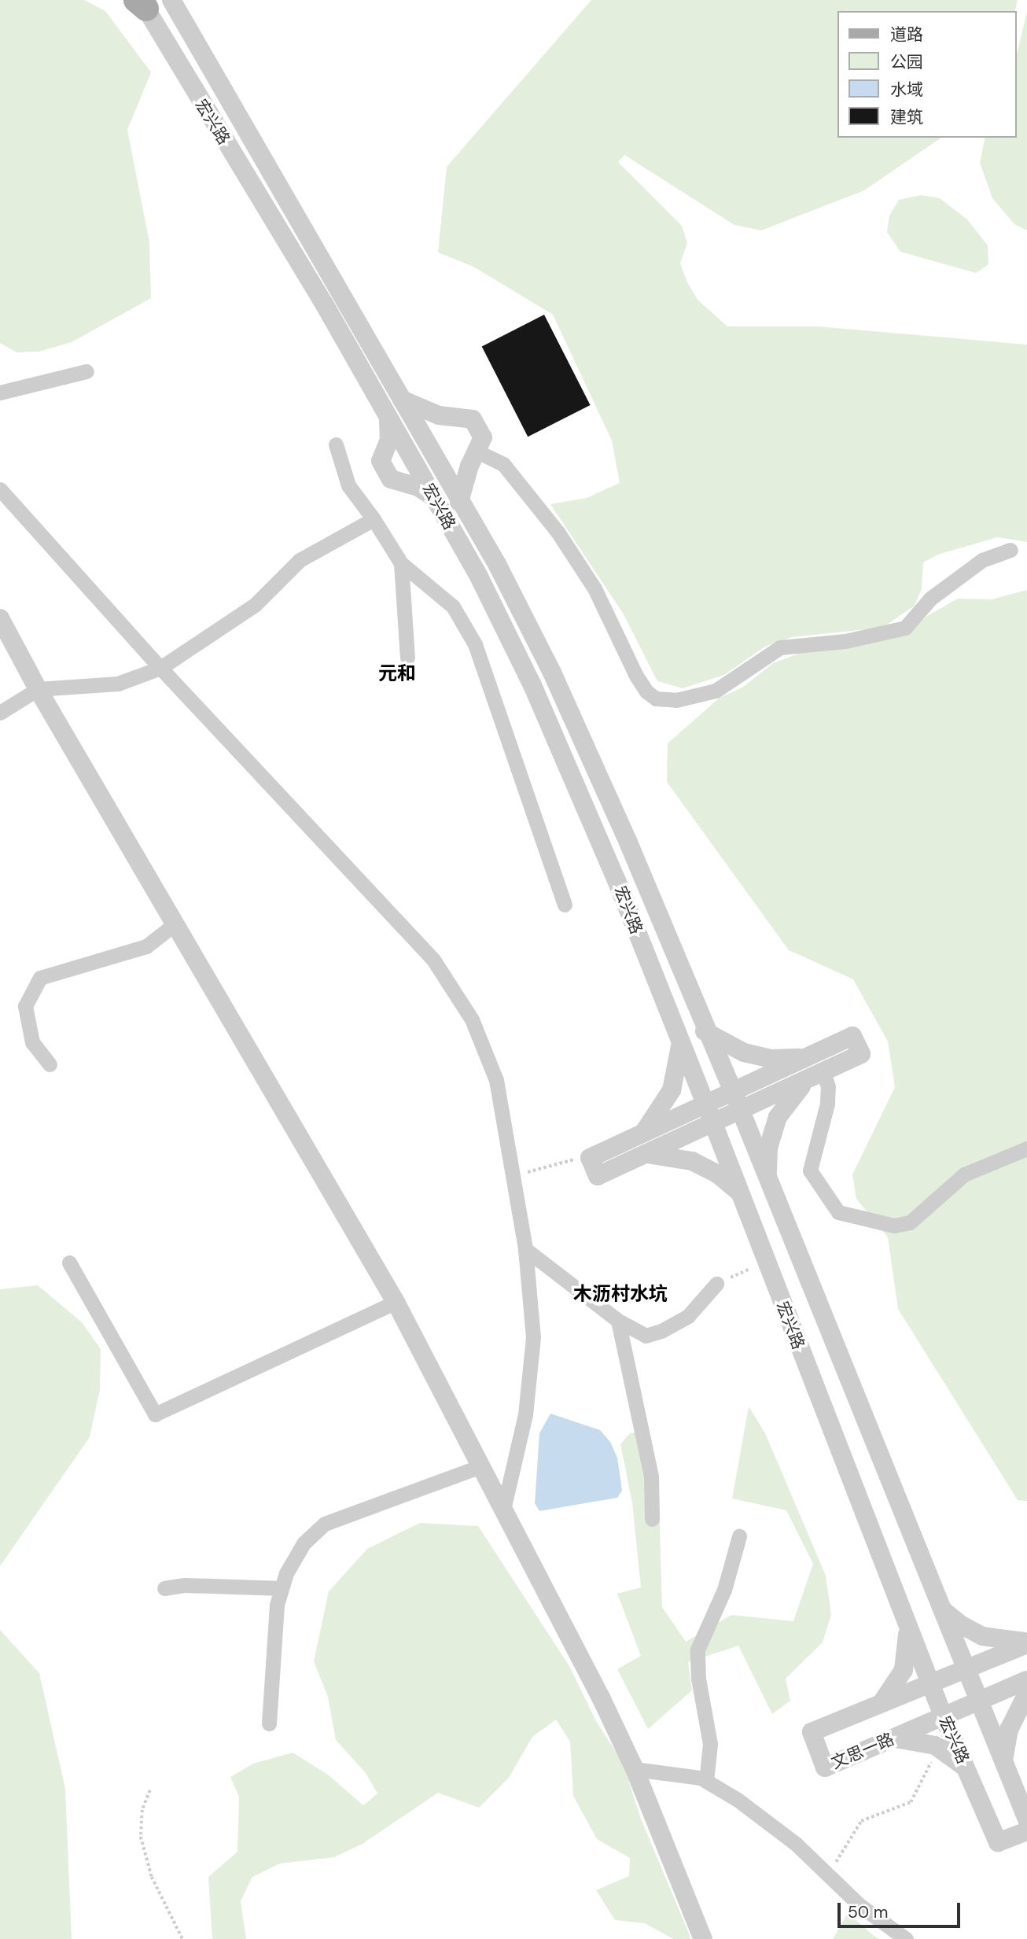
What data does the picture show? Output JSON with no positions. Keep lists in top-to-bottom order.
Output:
{
  "streets": {
    "street": ["宏兴路", "文思一路"]
  },
  "crossings": [
    ["宏兴路", "文思一路"]
  ],
  "districts": ["元和", "木沥村水坑"],
  "legend": [
    "道路",
    "公园",
    "水域",
    "建筑"
  ],
  "scale_bar": "50 m"
}
